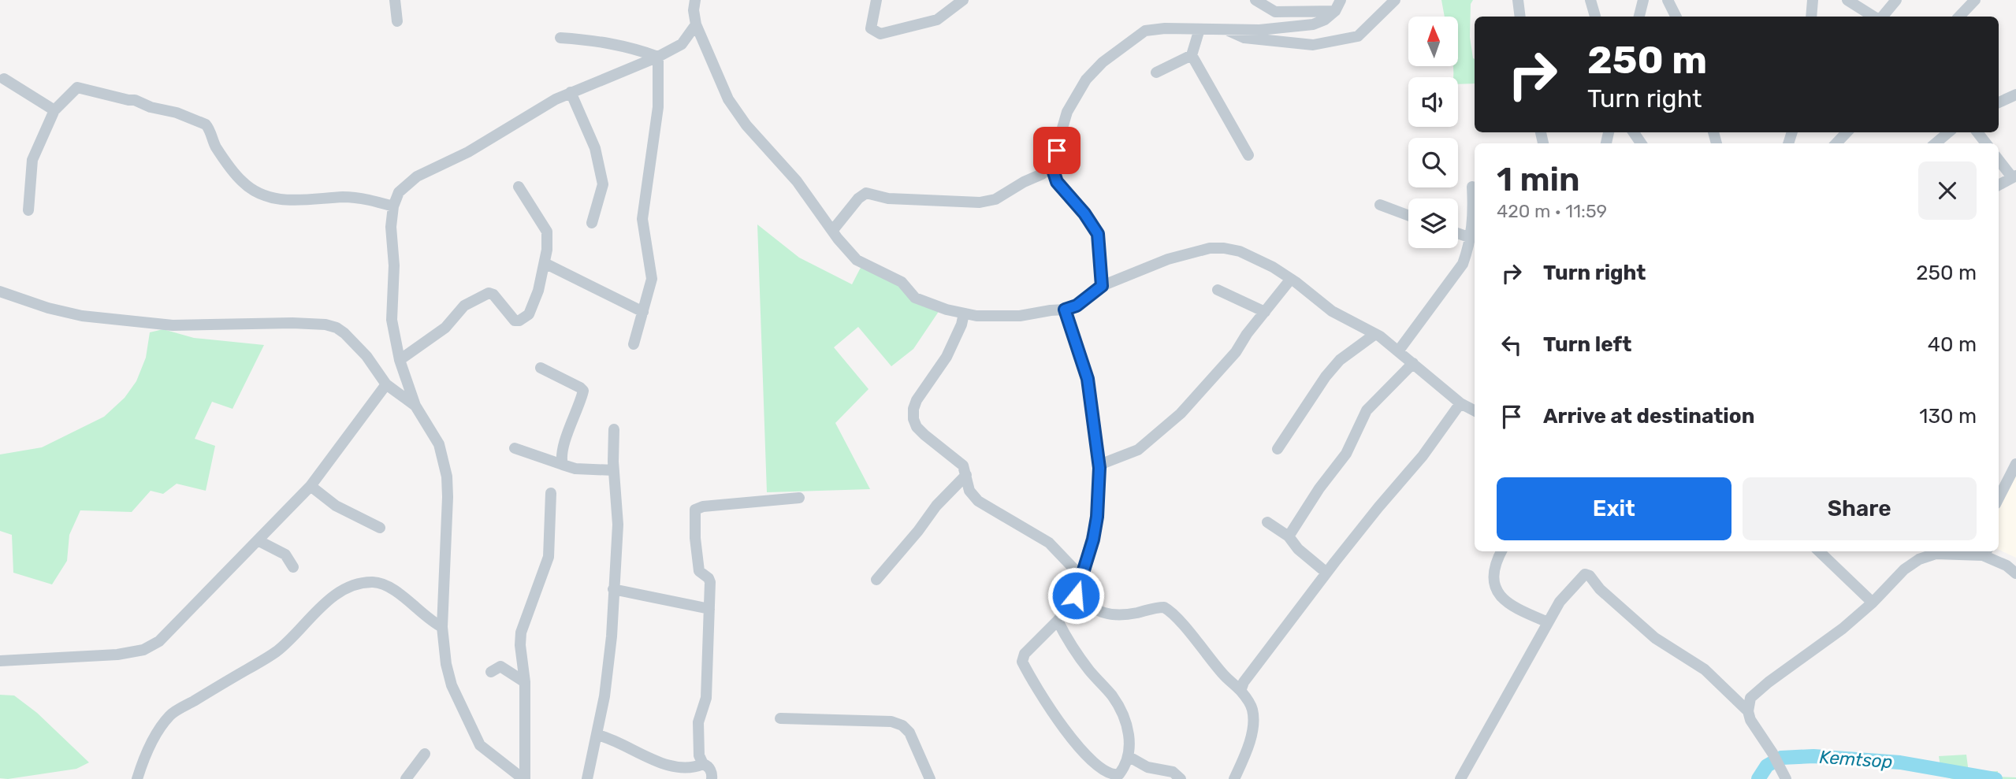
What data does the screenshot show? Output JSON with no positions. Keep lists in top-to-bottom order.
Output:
{
  "water": ["Kemtsop"],
  "north": "top",
  "page": {
    "turn": ["250 m", "Turn right"],
    "heading": ["1 min", "420 m · 11:59"],
    "list": [
      {
        "name": "Turn right",
        "value": "250 m"
      },
      {
        "name": "Turn left",
        "value": "40 m"
      },
      {
        "name": "Arrive at destination",
        "value": "130 m"
      }
    ],
    "buttons": ["Exit", "Share"]
  }
}
